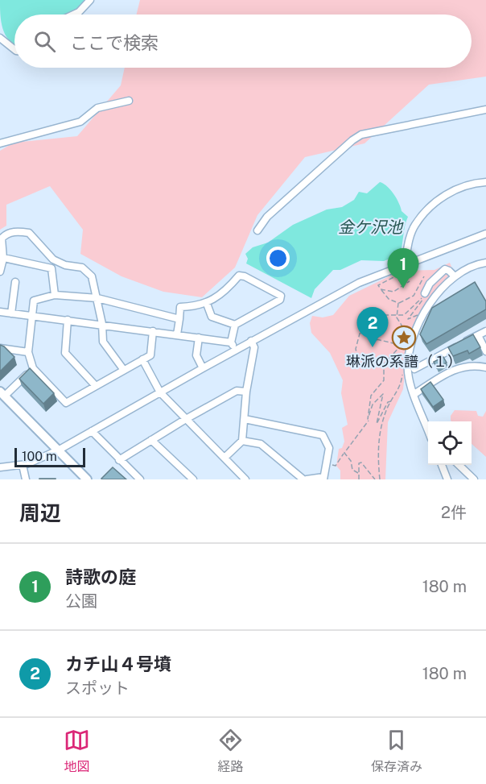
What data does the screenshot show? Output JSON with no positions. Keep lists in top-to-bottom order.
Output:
{
  "water": ["金ケ沢池"],
  "places": {
    "place": ["琳派の系譜（１）"]
  },
  "scale_bar": "100 m",
  "page": {
    "search": "ここで検索",
    "pins": ["1", "2"],
    "scale": "100 m",
    "heading": ["周辺", "2件"],
    "list": [
      {
        "mark": "1",
        "name": "詩歌の庭",
        "note": "公園",
        "value": "180 m"
      },
      {
        "mark": "2",
        "name": "カチ山４号墳",
        "note": "スポット",
        "value": "180 m"
      }
    ],
    "nav": ["地図", "経路", "保存済み"]
  }
}
